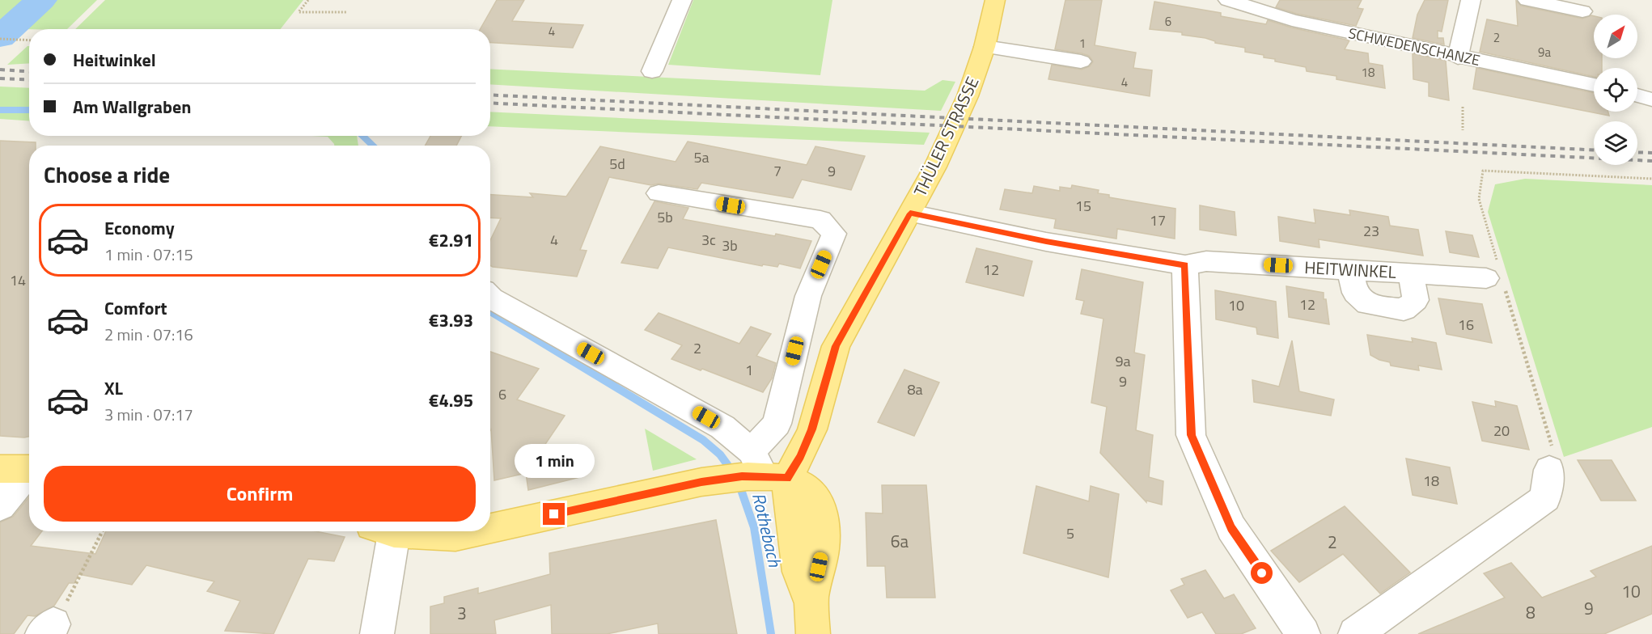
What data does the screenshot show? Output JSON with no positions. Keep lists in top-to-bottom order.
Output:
{
  "streets": {
    "main road": ["THÜLER STRASSE"],
    "street": ["SCHWEDENSCHANZE", "HEITWINKEL"]
  },
  "crossings": [
    ["THÜLER STRASSE", "HEITWINKEL"]
  ],
  "water": ["Rothebach"],
  "house_numbers": [
    "6",
    "4",
    "2",
    "1",
    "9a",
    "18",
    "4",
    "5a",
    "5d",
    "7",
    "9",
    "15",
    "5b",
    "17",
    "23",
    "4",
    "3c",
    "3b",
    "12",
    "14",
    "12",
    "10",
    "16",
    "2",
    "9a",
    "1",
    "9",
    "8a",
    "6",
    "20",
    "18",
    "5",
    "6a",
    "2",
    "10",
    "9",
    "8",
    "3"
  ],
  "north": "top right",
  "page": {
    "banner": ["Heitwinkel", "Am Wallgraben"],
    "heading": "Choose a ride",
    "list": [
      {
        "name": "Economy",
        "note": "1 min · 07:15",
        "value": "€2.91"
      },
      {
        "name": "Comfort",
        "note": "2 min · 07:16",
        "value": "€3.93"
      },
      {
        "name": "XL",
        "note": "3 min · 07:17",
        "value": "€4.95"
      }
    ],
    "bubble": "1 min",
    "buttons": "Confirm"
  }
}
